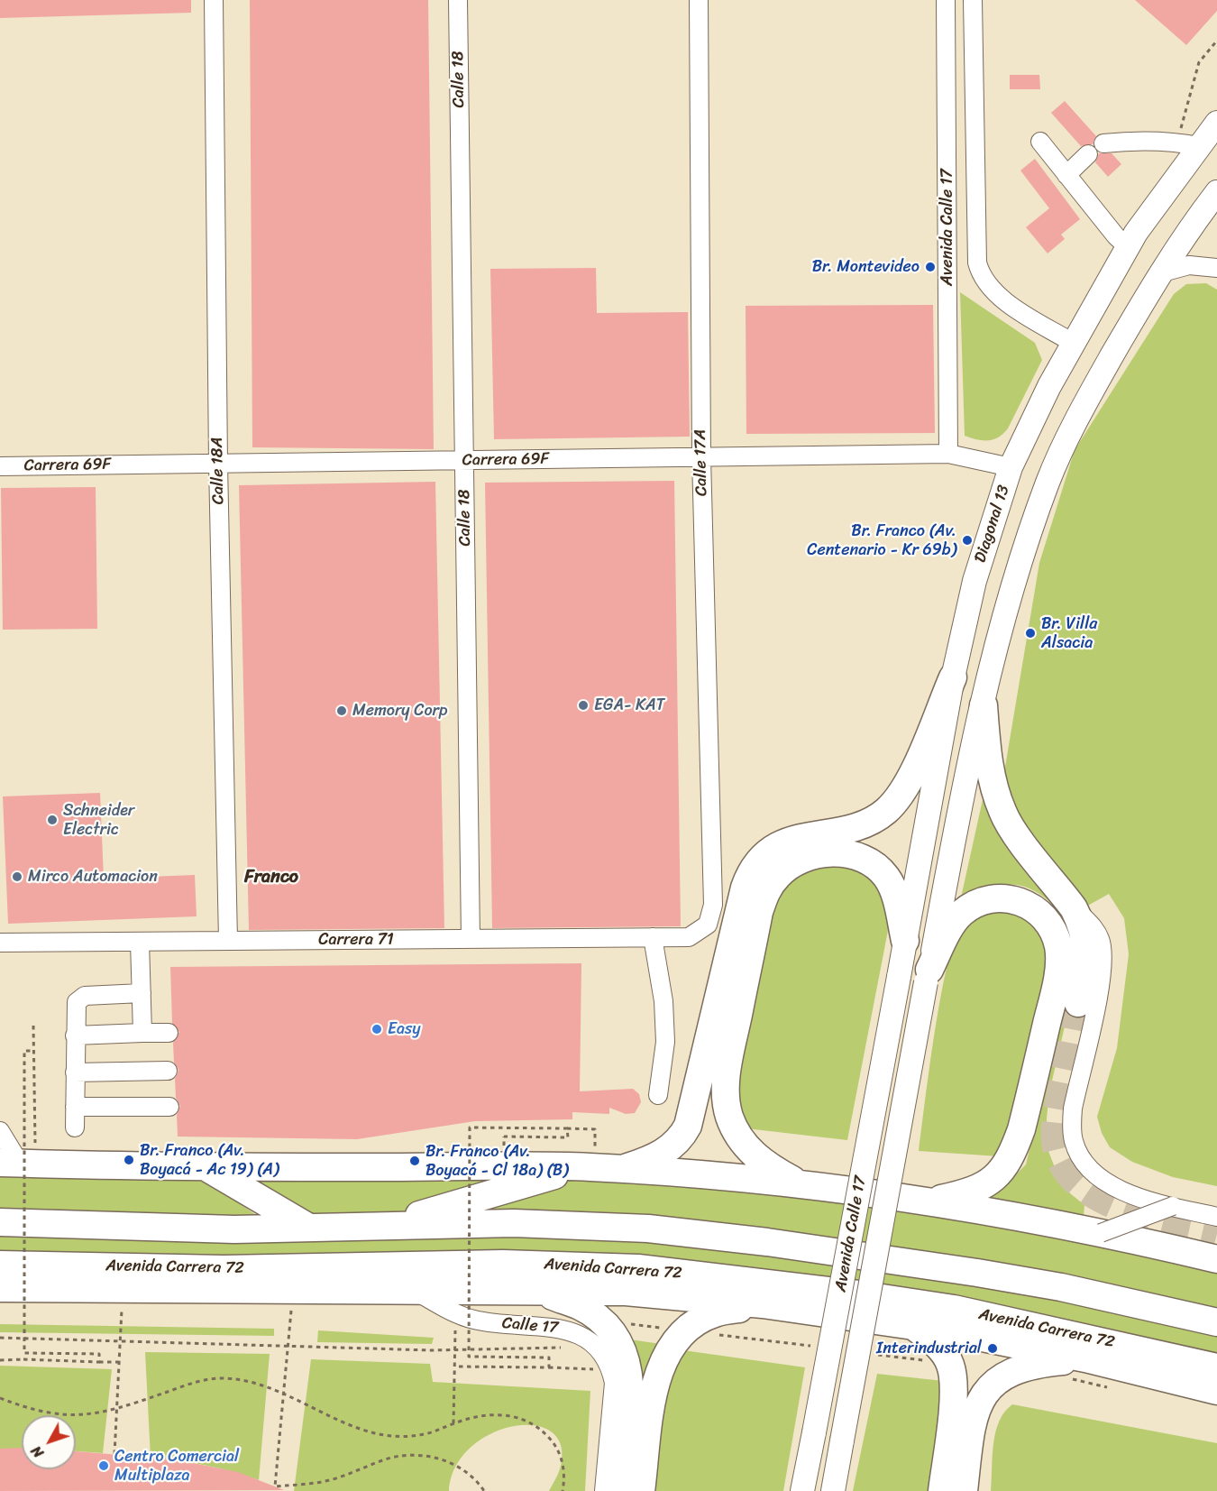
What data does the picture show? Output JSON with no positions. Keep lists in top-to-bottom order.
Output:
{
  "streets": {
    "highway": ["Avenida Carrera 72"],
    "main road": ["Avenida Calle 17", "Diagonal 13"],
    "street": [
      "Calle 18",
      "Carrera 69F",
      "Calle 17A",
      "Calle 18A",
      "Carrera 71",
      "Calle 17"
    ]
  },
  "crossings": [
    ["Calle 18", "Carrera 69F"],
    ["Calle 18", "Carrera 71"],
    ["Avenida Calle 17", "Carrera 69F"],
    ["Avenida Calle 17", "Diagonal 13"],
    ["Carrera 69F", "Calle 17A"],
    ["Carrera 69F", "Calle 18A"],
    ["Carrera 69F", "Diagonal 13"],
    ["Calle 17A", "Carrera 71"],
    ["Calle 18A", "Carrera 71"],
    ["Avenida Carrera 72", "Calle 17"]
  ],
  "districts": ["Franco"],
  "places": [
    "Br. Montevideo",
    "Br. Franco (Av. Centenario - Kr 69b)",
    "Br. Villa Alsacia",
    "EGA- KAT",
    "Memory Corp",
    "Schneider Electric",
    "Mirco Automacion",
    "Easy",
    "Br. Franco (Av. Boyacá - Ac 19) (A)",
    "Br. Franco (Av. Boyacá - Cl 18a) (B)",
    "Interindustrial",
    "Centro Comercial Multiplaza"
  ],
  "north": "bottom left"
}
